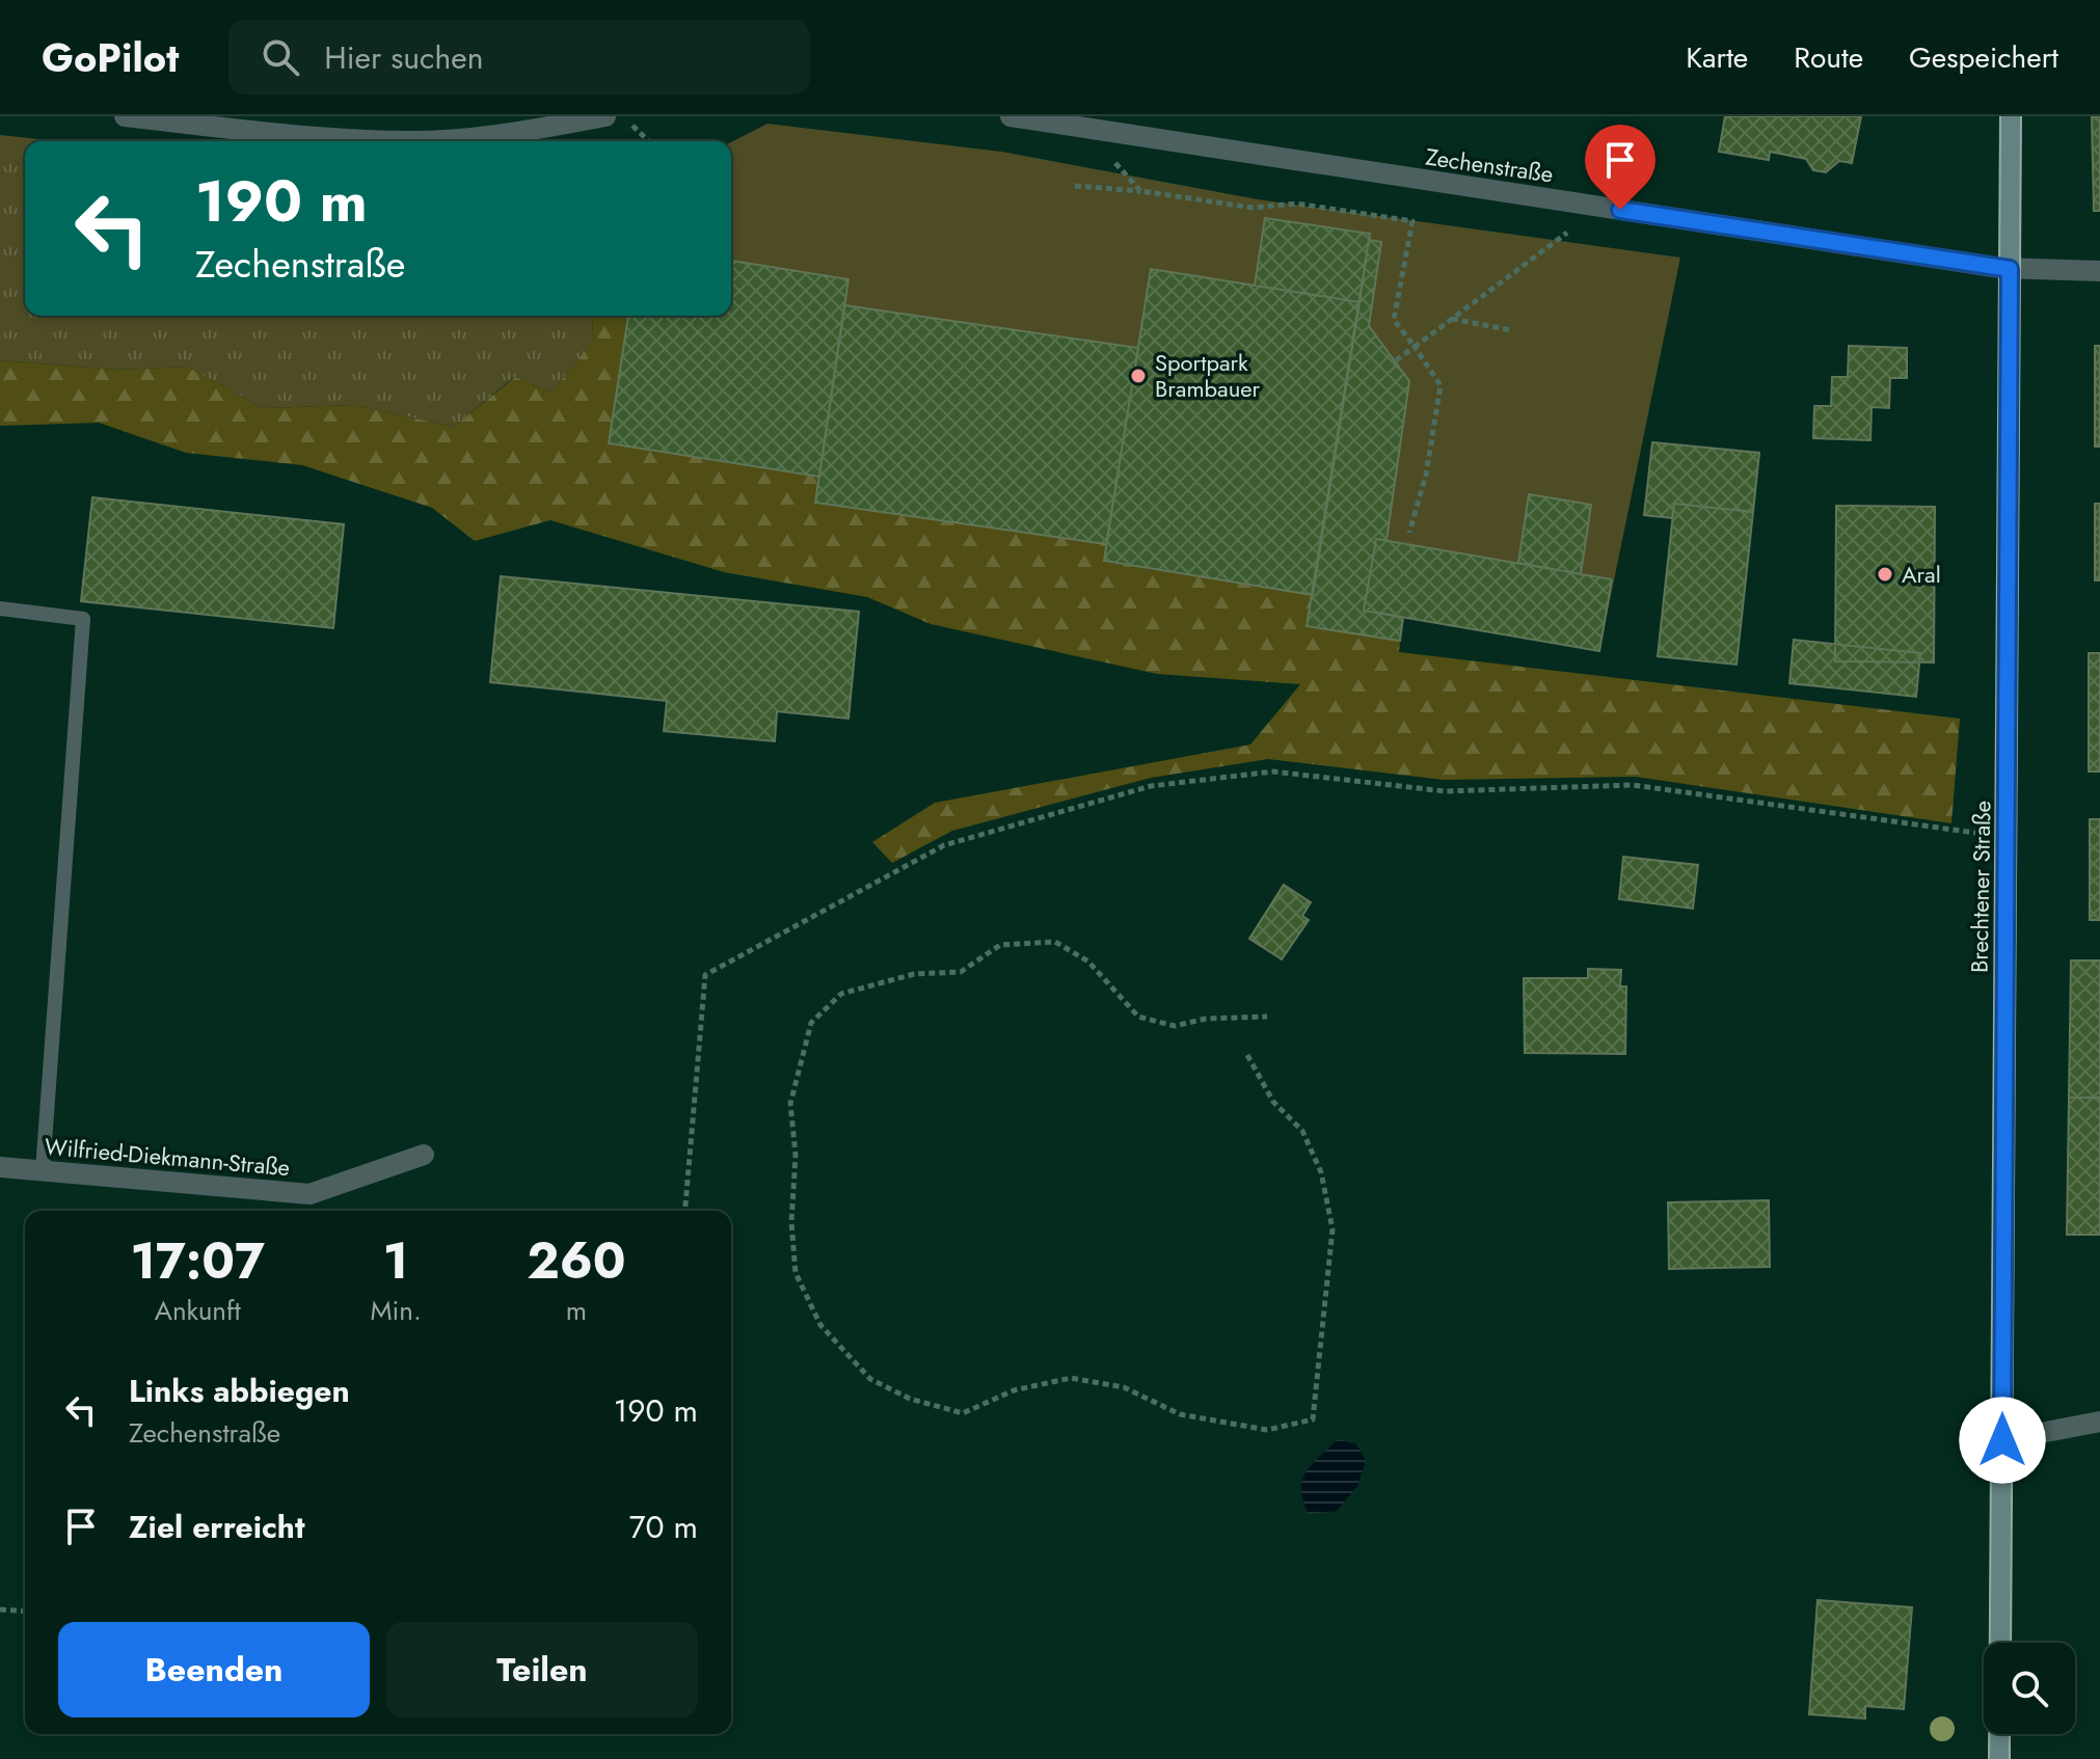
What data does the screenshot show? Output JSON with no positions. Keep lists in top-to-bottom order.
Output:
{
  "streets": {
    "main road": ["Brechtener Straße"],
    "street": ["Zechenstraße", "Wilfried-Diekmann-Straße"]
  },
  "crossings": [
    ["Zechenstraße", "Brechtener Straße"]
  ],
  "places": ["Sportpark Brambauer", "Aral"],
  "page": {
    "header": "GoPilot",
    "search": "Hier suchen",
    "nav": ["Karte", "Route", "Gespeichert"],
    "turn": ["190 m", "Zechenstraße"],
    "eta": [
      "17:07",
      "Ankunft",
      "1",
      "Min.",
      "260",
      "m"
    ],
    "list": [
      {
        "name": "Links abbiegen",
        "note": "Zechenstraße",
        "value": "190 m"
      },
      {
        "name": "Ziel erreicht",
        "value": "70 m"
      }
    ],
    "buttons": ["Beenden", "Teilen"]
  }
}
